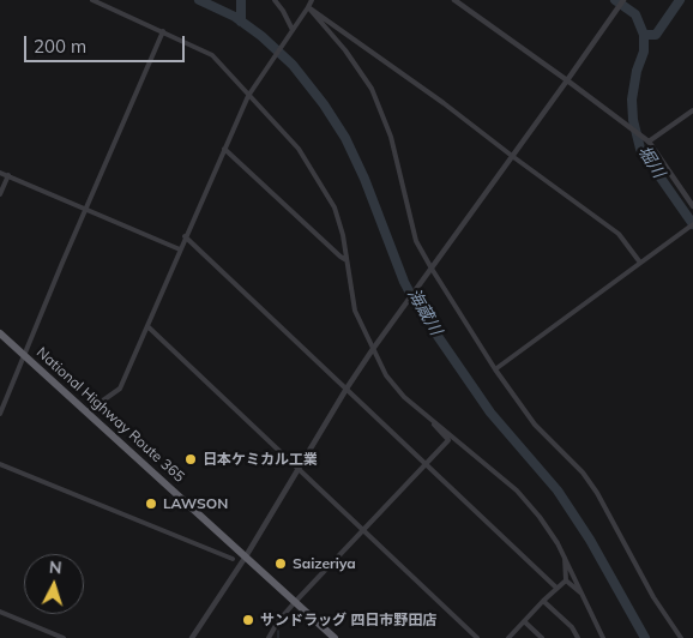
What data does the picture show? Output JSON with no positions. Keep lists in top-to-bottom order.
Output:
{
  "streets": {
    "highway": ["National Highway Route 365"]
  },
  "water": ["堀川", "海蔵川"],
  "places": [
    "日本ケミカル工業",
    "LAWSON",
    "Saizeriya",
    "サンドラッグ 四日市野田店"
  ],
  "scale_bar": "200 m",
  "north": "top"
}
